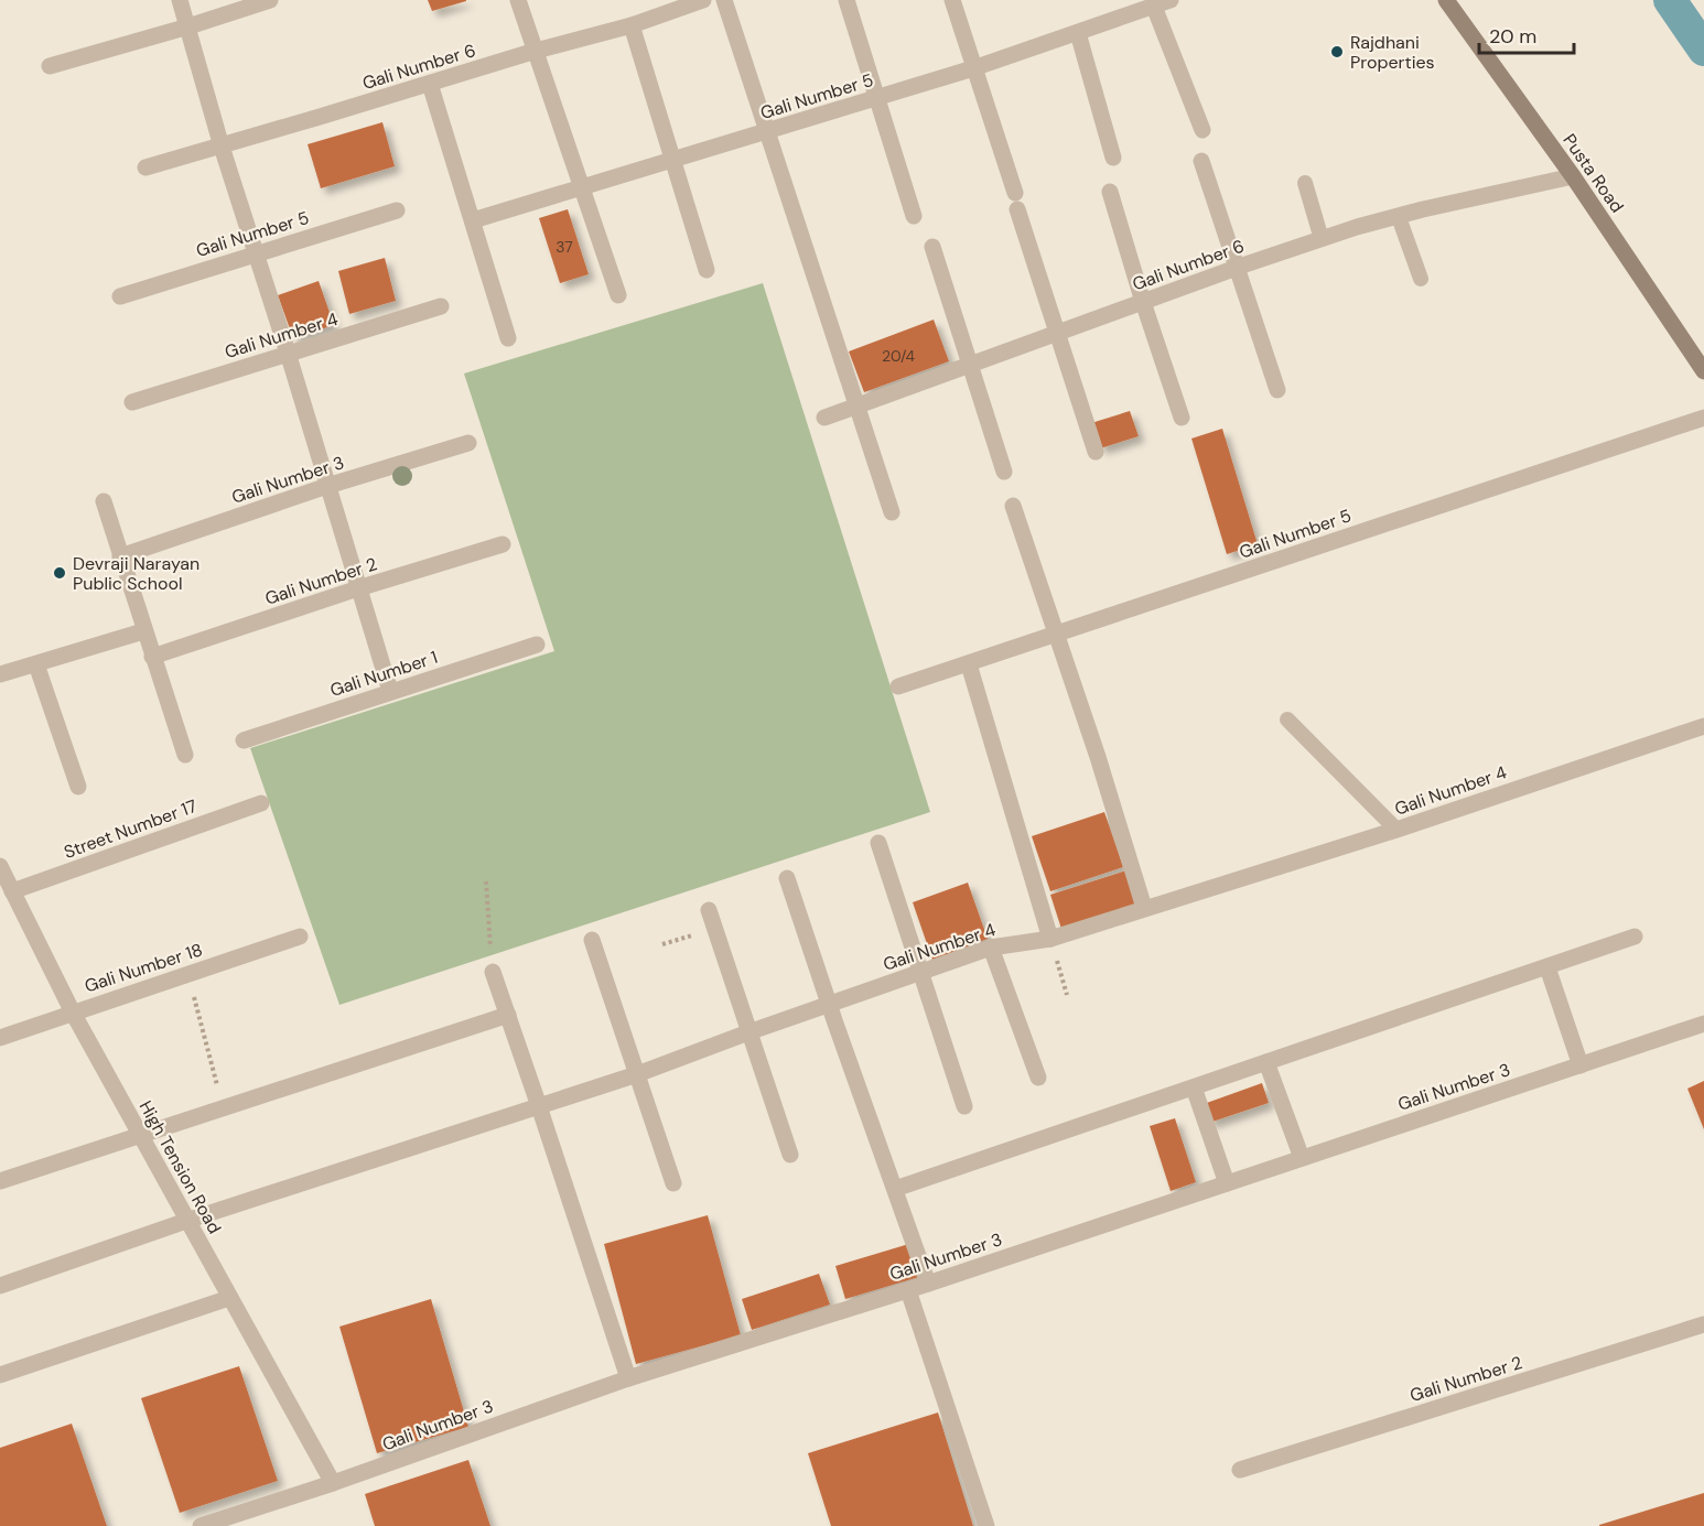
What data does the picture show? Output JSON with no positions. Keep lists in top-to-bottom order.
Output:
{
  "streets": {
    "main road": ["Pusta Road"],
    "street": [
      "Gali Number 6",
      "Gali Number 5",
      "Gali Number 4",
      "Gali Number 3",
      "Gali Number 2",
      "Gali Number 1",
      "Street Number 17",
      "Gali Number 18",
      "High Tension Road"
    ]
  },
  "crossings": [
    ["Gali Number 6", "Pusta Road"],
    ["Gali Number 4", "High Tension Road"],
    ["Gali Number 3", "High Tension Road"],
    ["Street Number 17", "High Tension Road"],
    ["Gali Number 18", "High Tension Road"]
  ],
  "places": ["Rajdhani Properties", "Devraji Narayan Public School"],
  "house_numbers": ["37", "20/4"],
  "scale_bar": "20 m"
}
